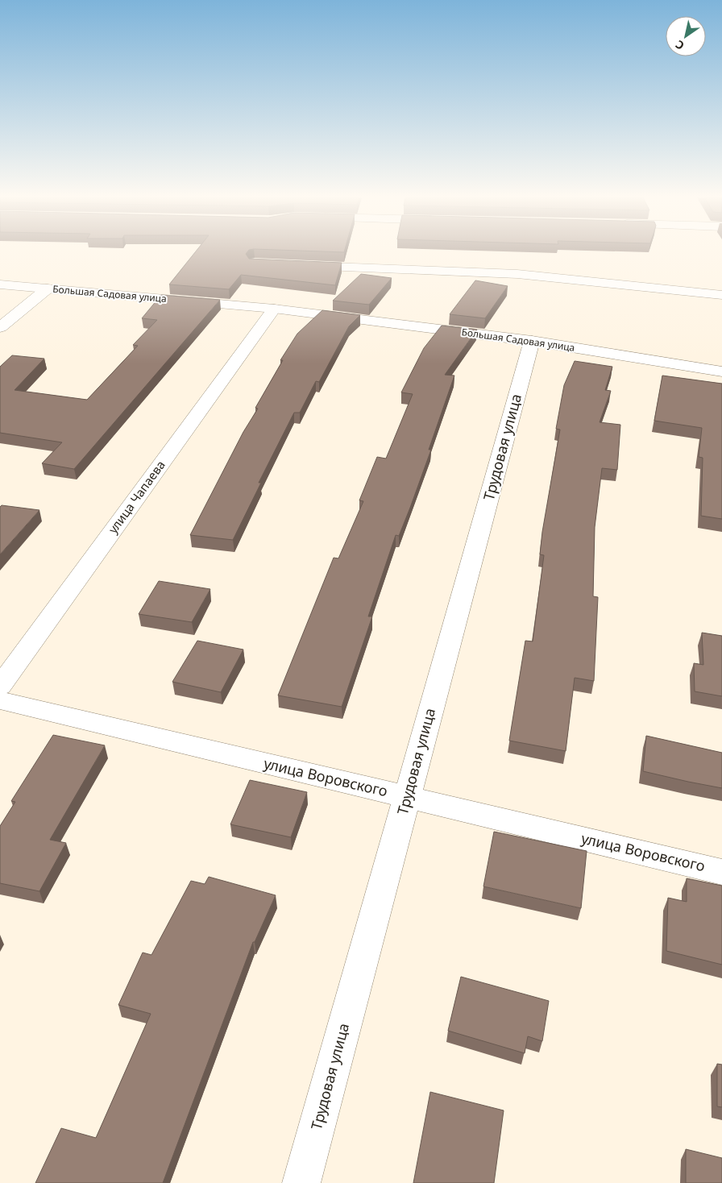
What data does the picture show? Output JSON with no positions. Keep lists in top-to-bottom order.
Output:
{
  "streets": {
    "street": [
      "Большая Садовая улица",
      "Трудовая улица",
      "улица Чапаева",
      "улица Воровского"
    ]
  },
  "crossings": [
    ["Большая Садовая улица", "Трудовая улица"],
    ["Большая Садовая улица", "улица Чапаева"],
    ["Трудовая улица", "улица Воровского"]
  ],
  "north": "bottom left"
}
